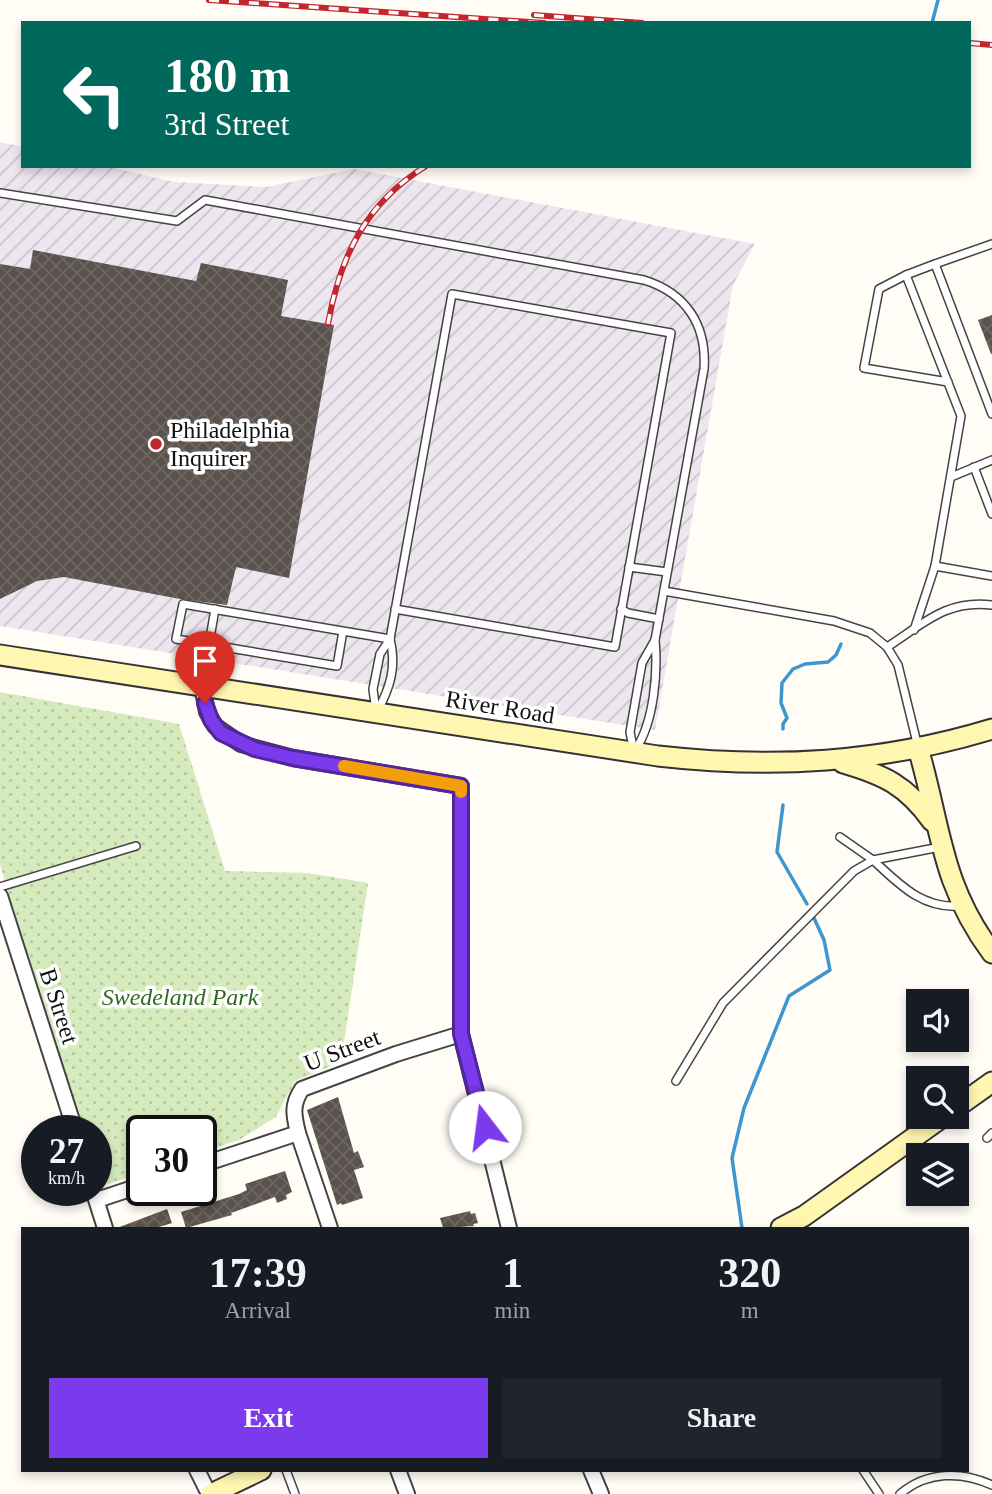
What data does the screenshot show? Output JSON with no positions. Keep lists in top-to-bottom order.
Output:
{
  "streets": {
    "main road": ["River Road"],
    "street": ["B Street", "U Street"]
  },
  "parks": ["Swedeland Park"],
  "places": ["Philadelphia Inquirer"],
  "page": {
    "turn": ["180 m", "3rd Street"],
    "speed": "27 km/h",
    "limit": "30",
    "eta": [
      "17:39",
      "Arrival",
      "1",
      "min",
      "320",
      "m"
    ],
    "buttons": ["Exit", "Share"]
  }
}
